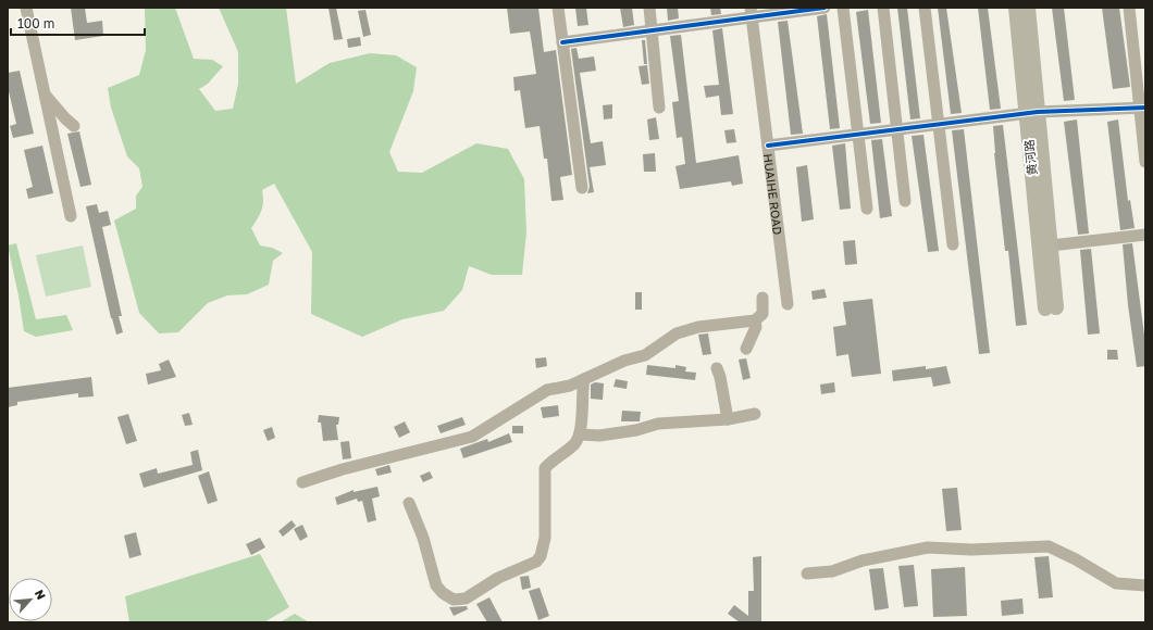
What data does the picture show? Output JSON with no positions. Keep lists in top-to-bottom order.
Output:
{
  "streets": {
    "main road": ["黄河路"],
    "street": ["HUAIHE ROAD"]
  },
  "scale_bar": "100 m",
  "north": "top right"
}
